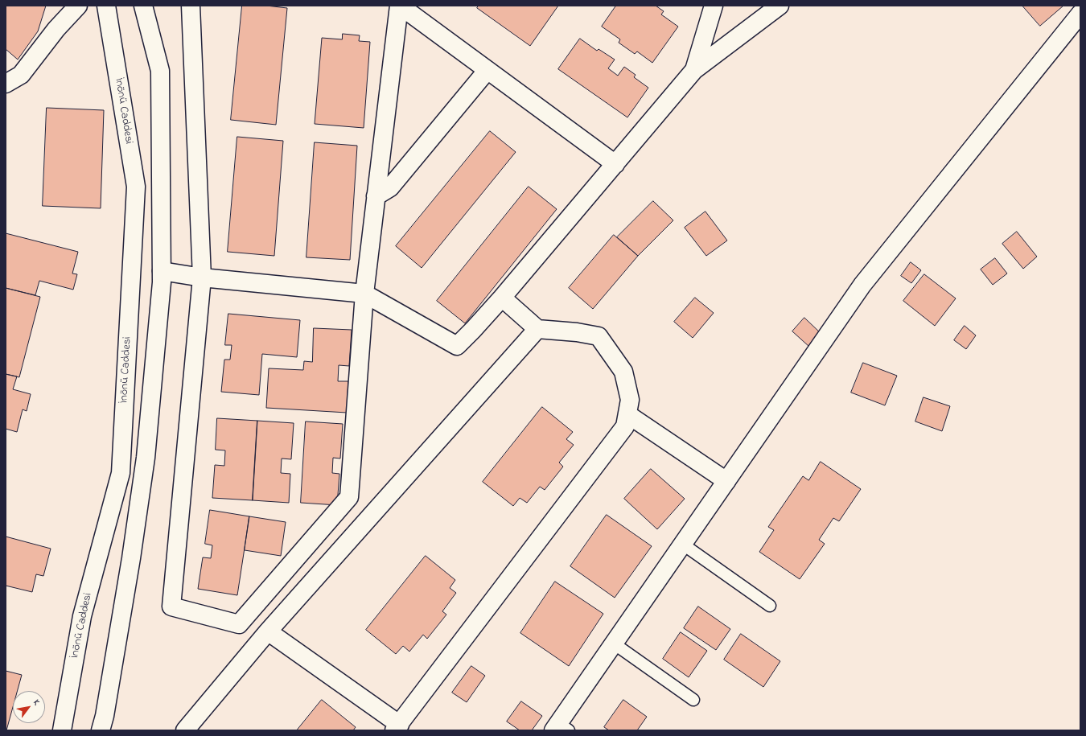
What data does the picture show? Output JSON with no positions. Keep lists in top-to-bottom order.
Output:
{
  "streets": {
    "street": ["İnönü Caddesi"]
  },
  "north": "top right"
}
